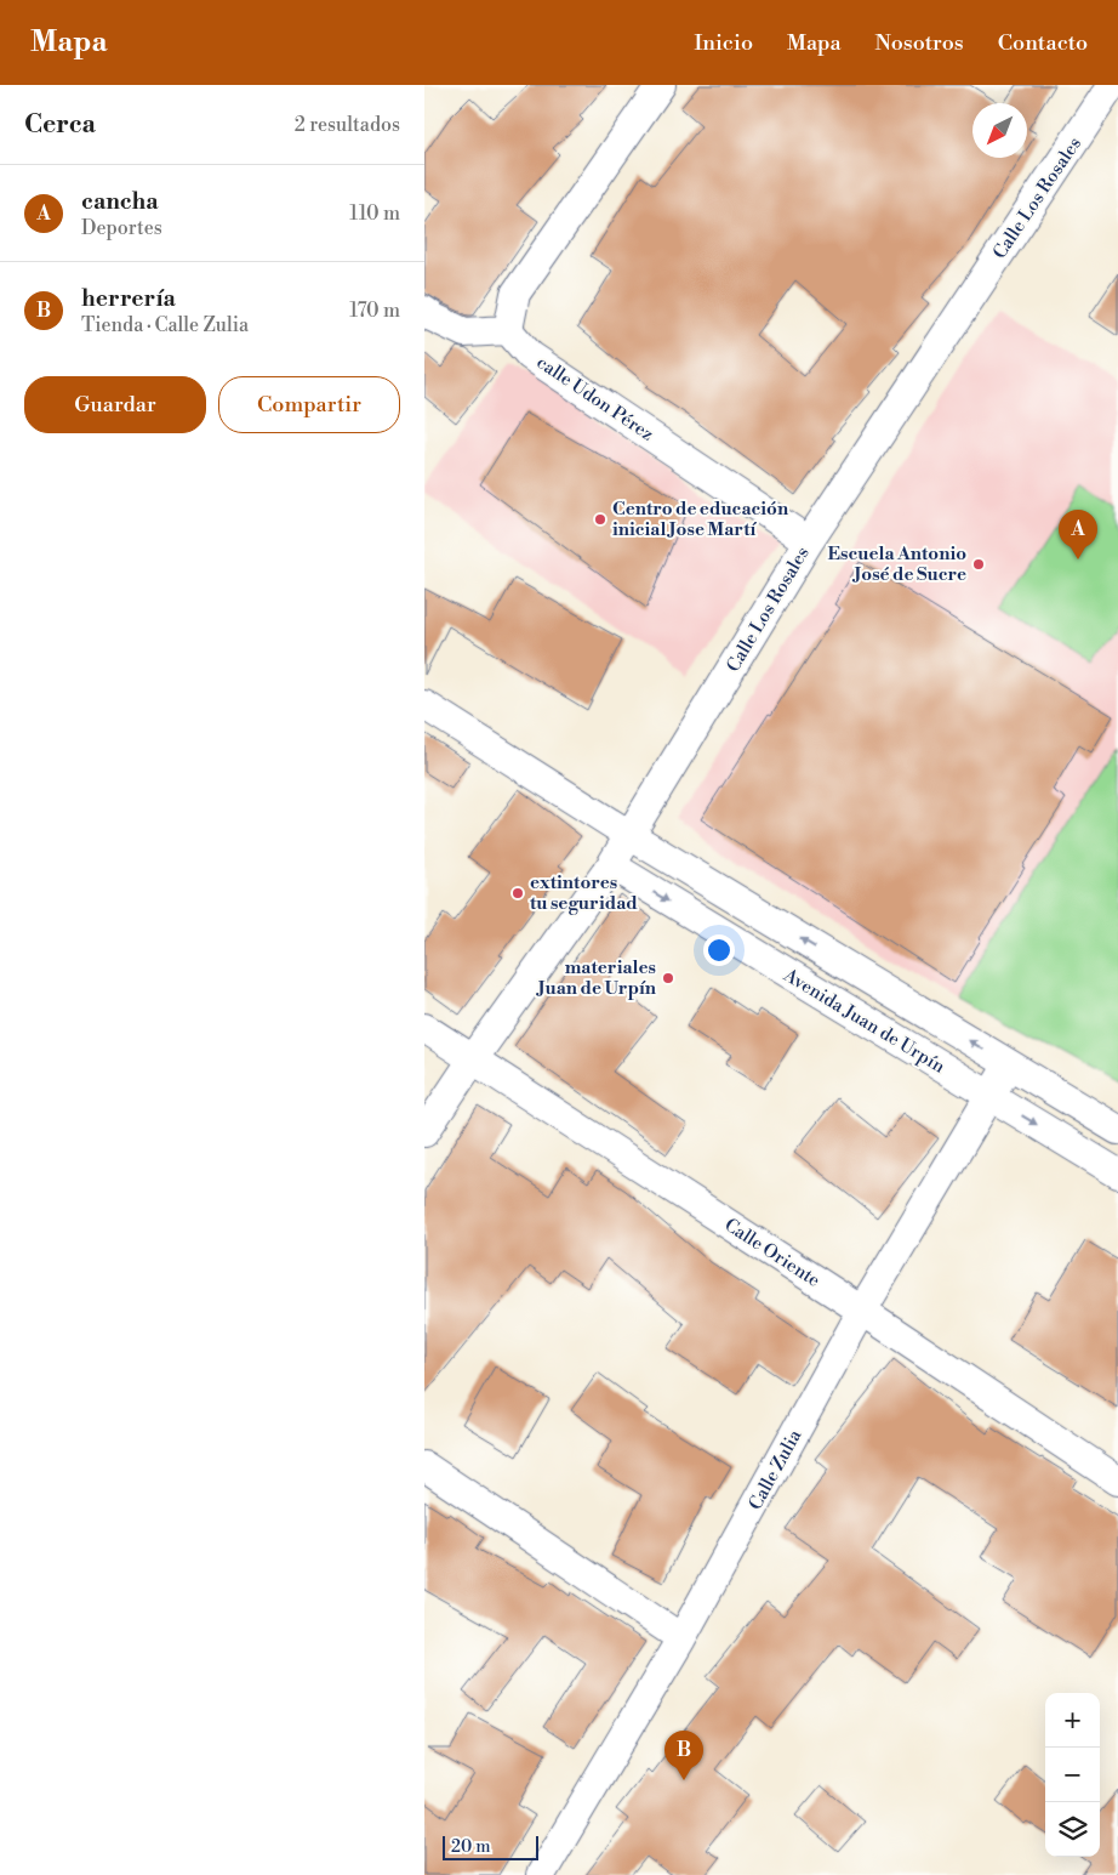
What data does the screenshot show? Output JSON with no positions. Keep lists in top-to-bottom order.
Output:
{
  "streets": {
    "street": [
      "Calle Los Rosales",
      "calle Udon Pérez",
      "Avenida Juan de Urpín",
      "Calle Oriente",
      "Calle Zulia"
    ]
  },
  "crossings": [
    ["Calle Los Rosales", "calle Udon Pérez"],
    ["Calle Los Rosales", "Avenida Juan de Urpín"],
    ["Calle Los Rosales", "Calle Oriente"],
    ["Avenida Juan de Urpín", "Calle Zulia"],
    ["Calle Oriente", "Calle Zulia"]
  ],
  "places": [
    "Centro de educación inicial Jose Martí",
    "Escuela Antonio José de Sucre",
    "extintores tu seguridad",
    "materiales Juan de Urpín"
  ],
  "scale_bar": "20 m",
  "north": "bottom left",
  "page": {
    "header": "Mapa",
    "nav": [
      "Inicio",
      "Mapa",
      "Nosotros",
      "Contacto"
    ],
    "heading": ["Cerca", "2 resultados"],
    "list": [
      {
        "mark": "A",
        "name": "cancha",
        "note": "Deportes",
        "value": "110 m"
      },
      {
        "mark": "B",
        "name": "herrería",
        "note": "Tienda · Calle Zulia",
        "value": "170 m"
      }
    ],
    "buttons": ["Guardar", "Compartir"],
    "pins": ["A", "B"],
    "map_buttons": ["+", "−"],
    "scale": "20 m"
  }
}
